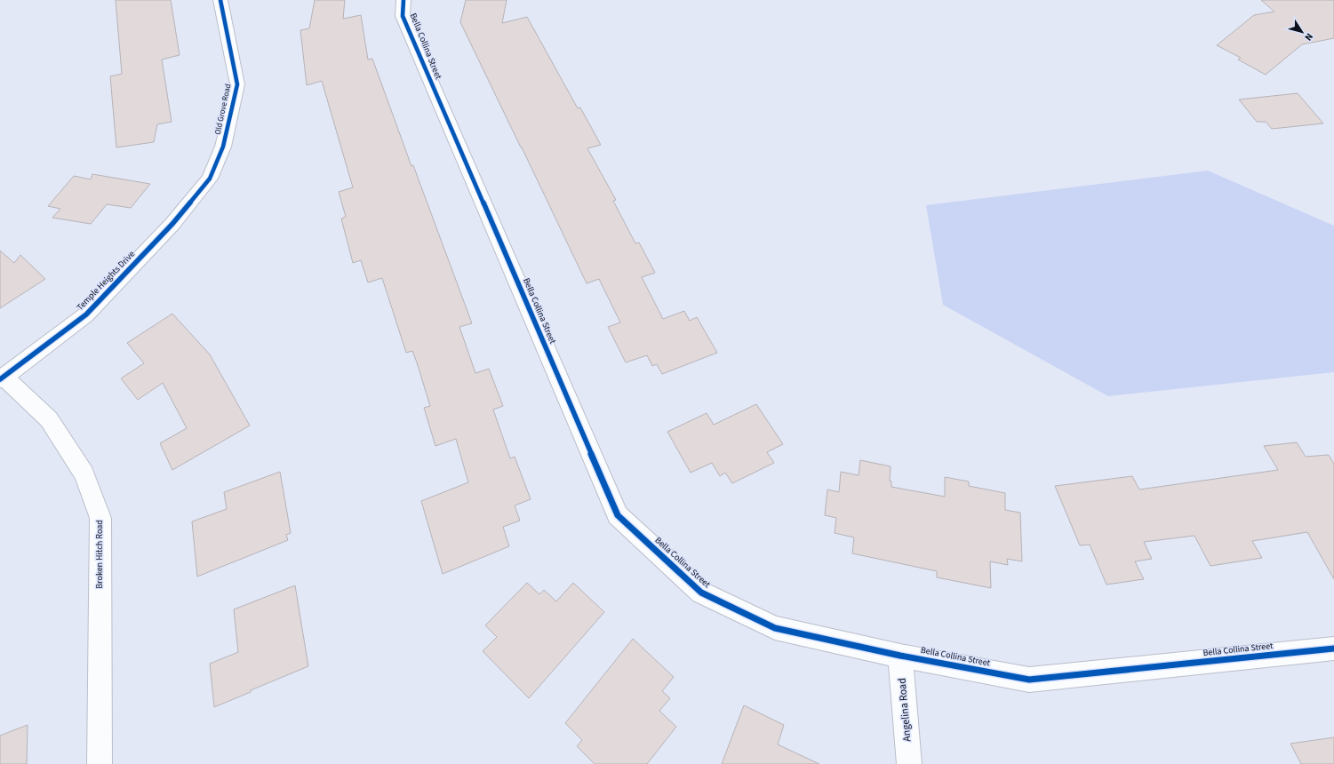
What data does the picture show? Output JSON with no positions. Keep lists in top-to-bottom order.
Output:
{
  "streets": {
    "street": [
      "Bella Collina Street",
      "Old Grove Road",
      "Temple Heights Drive",
      "Broken Hitch Road",
      "Angelina Road"
    ]
  },
  "crossings": [
    ["Bella Collina Street", "Angelina Road"],
    ["Old Grove Road", "Temple Heights Drive"],
    ["Temple Heights Drive", "Broken Hitch Road"]
  ],
  "north": "bottom right"
}
